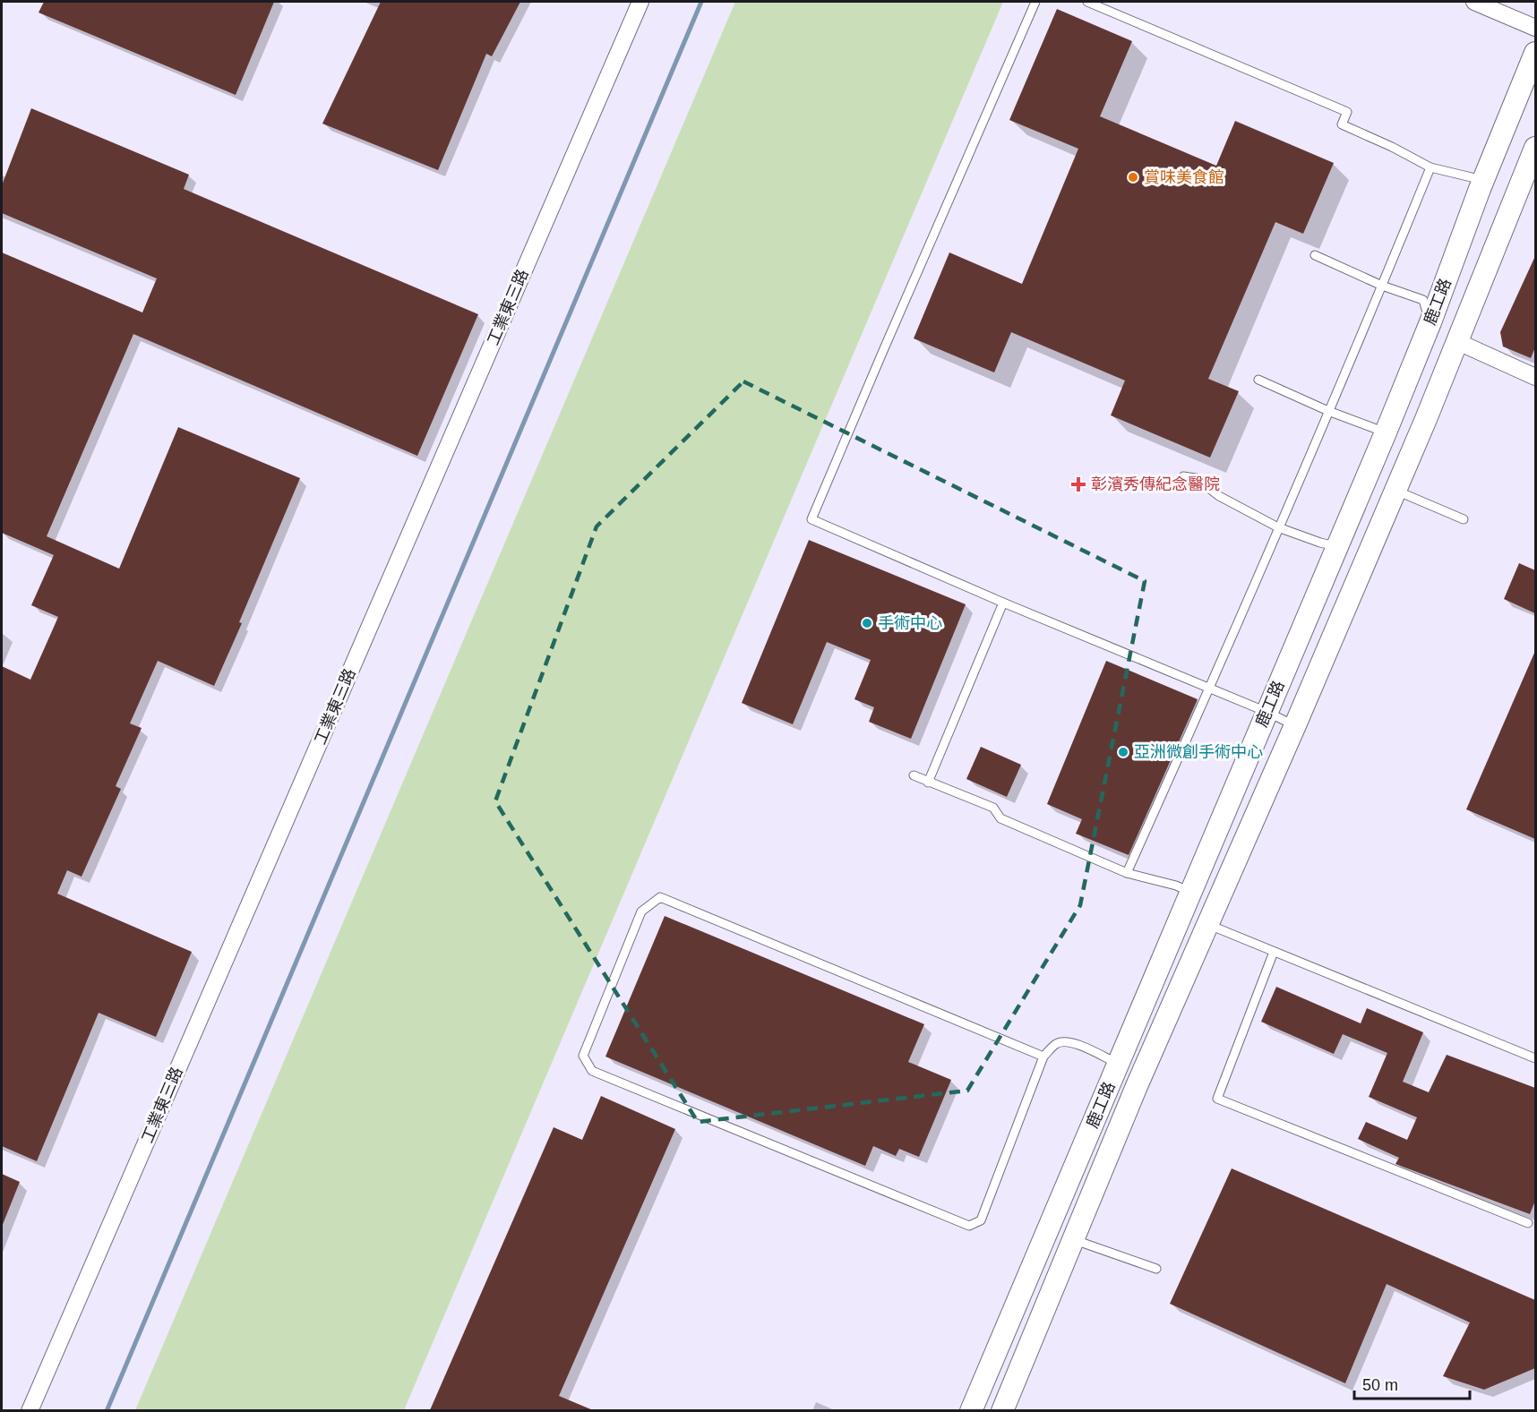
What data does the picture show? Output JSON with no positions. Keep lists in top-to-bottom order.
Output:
{
  "streets": {
    "street": ["鹿工路", "工業東三路"]
  },
  "places": {
    "other": ["賞味美食館", "手術中心", "亞洲微創手術中心"],
    "health": ["彰濱秀傳紀念醫院"]
  },
  "scale_bar": "50 m"
}
